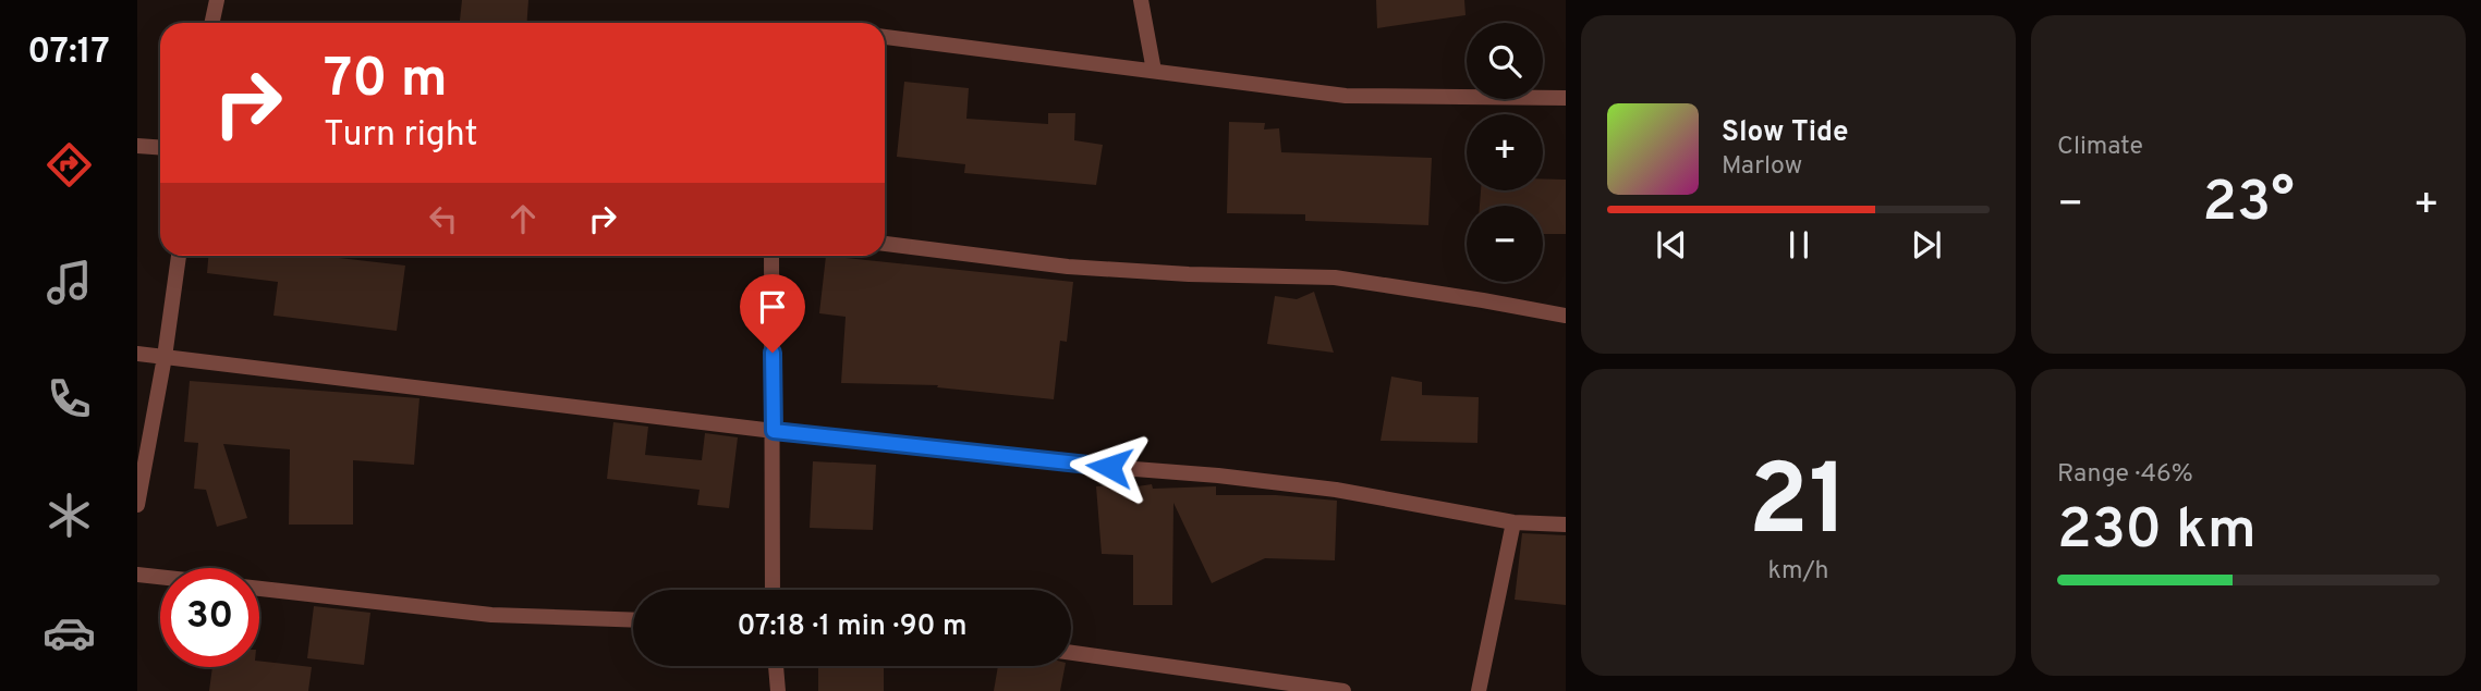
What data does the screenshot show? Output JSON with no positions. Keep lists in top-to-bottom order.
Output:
{
  "page": {
    "tabs": "07:17",
    "tile": [
      "Climate",
      ["21", "km/h"],
      ["Range · 46%", "230 km"]
    ],
    "map_buttons": ["+", "−"],
    "turn": ["70 m", "Turn right"],
    "song": ["Slow Tide", "Marlow"],
    "heat": ["−", "23°", "+"],
    "limit": "30",
    "trip": "07:18 · 1 min · 90 m"
  }
}
